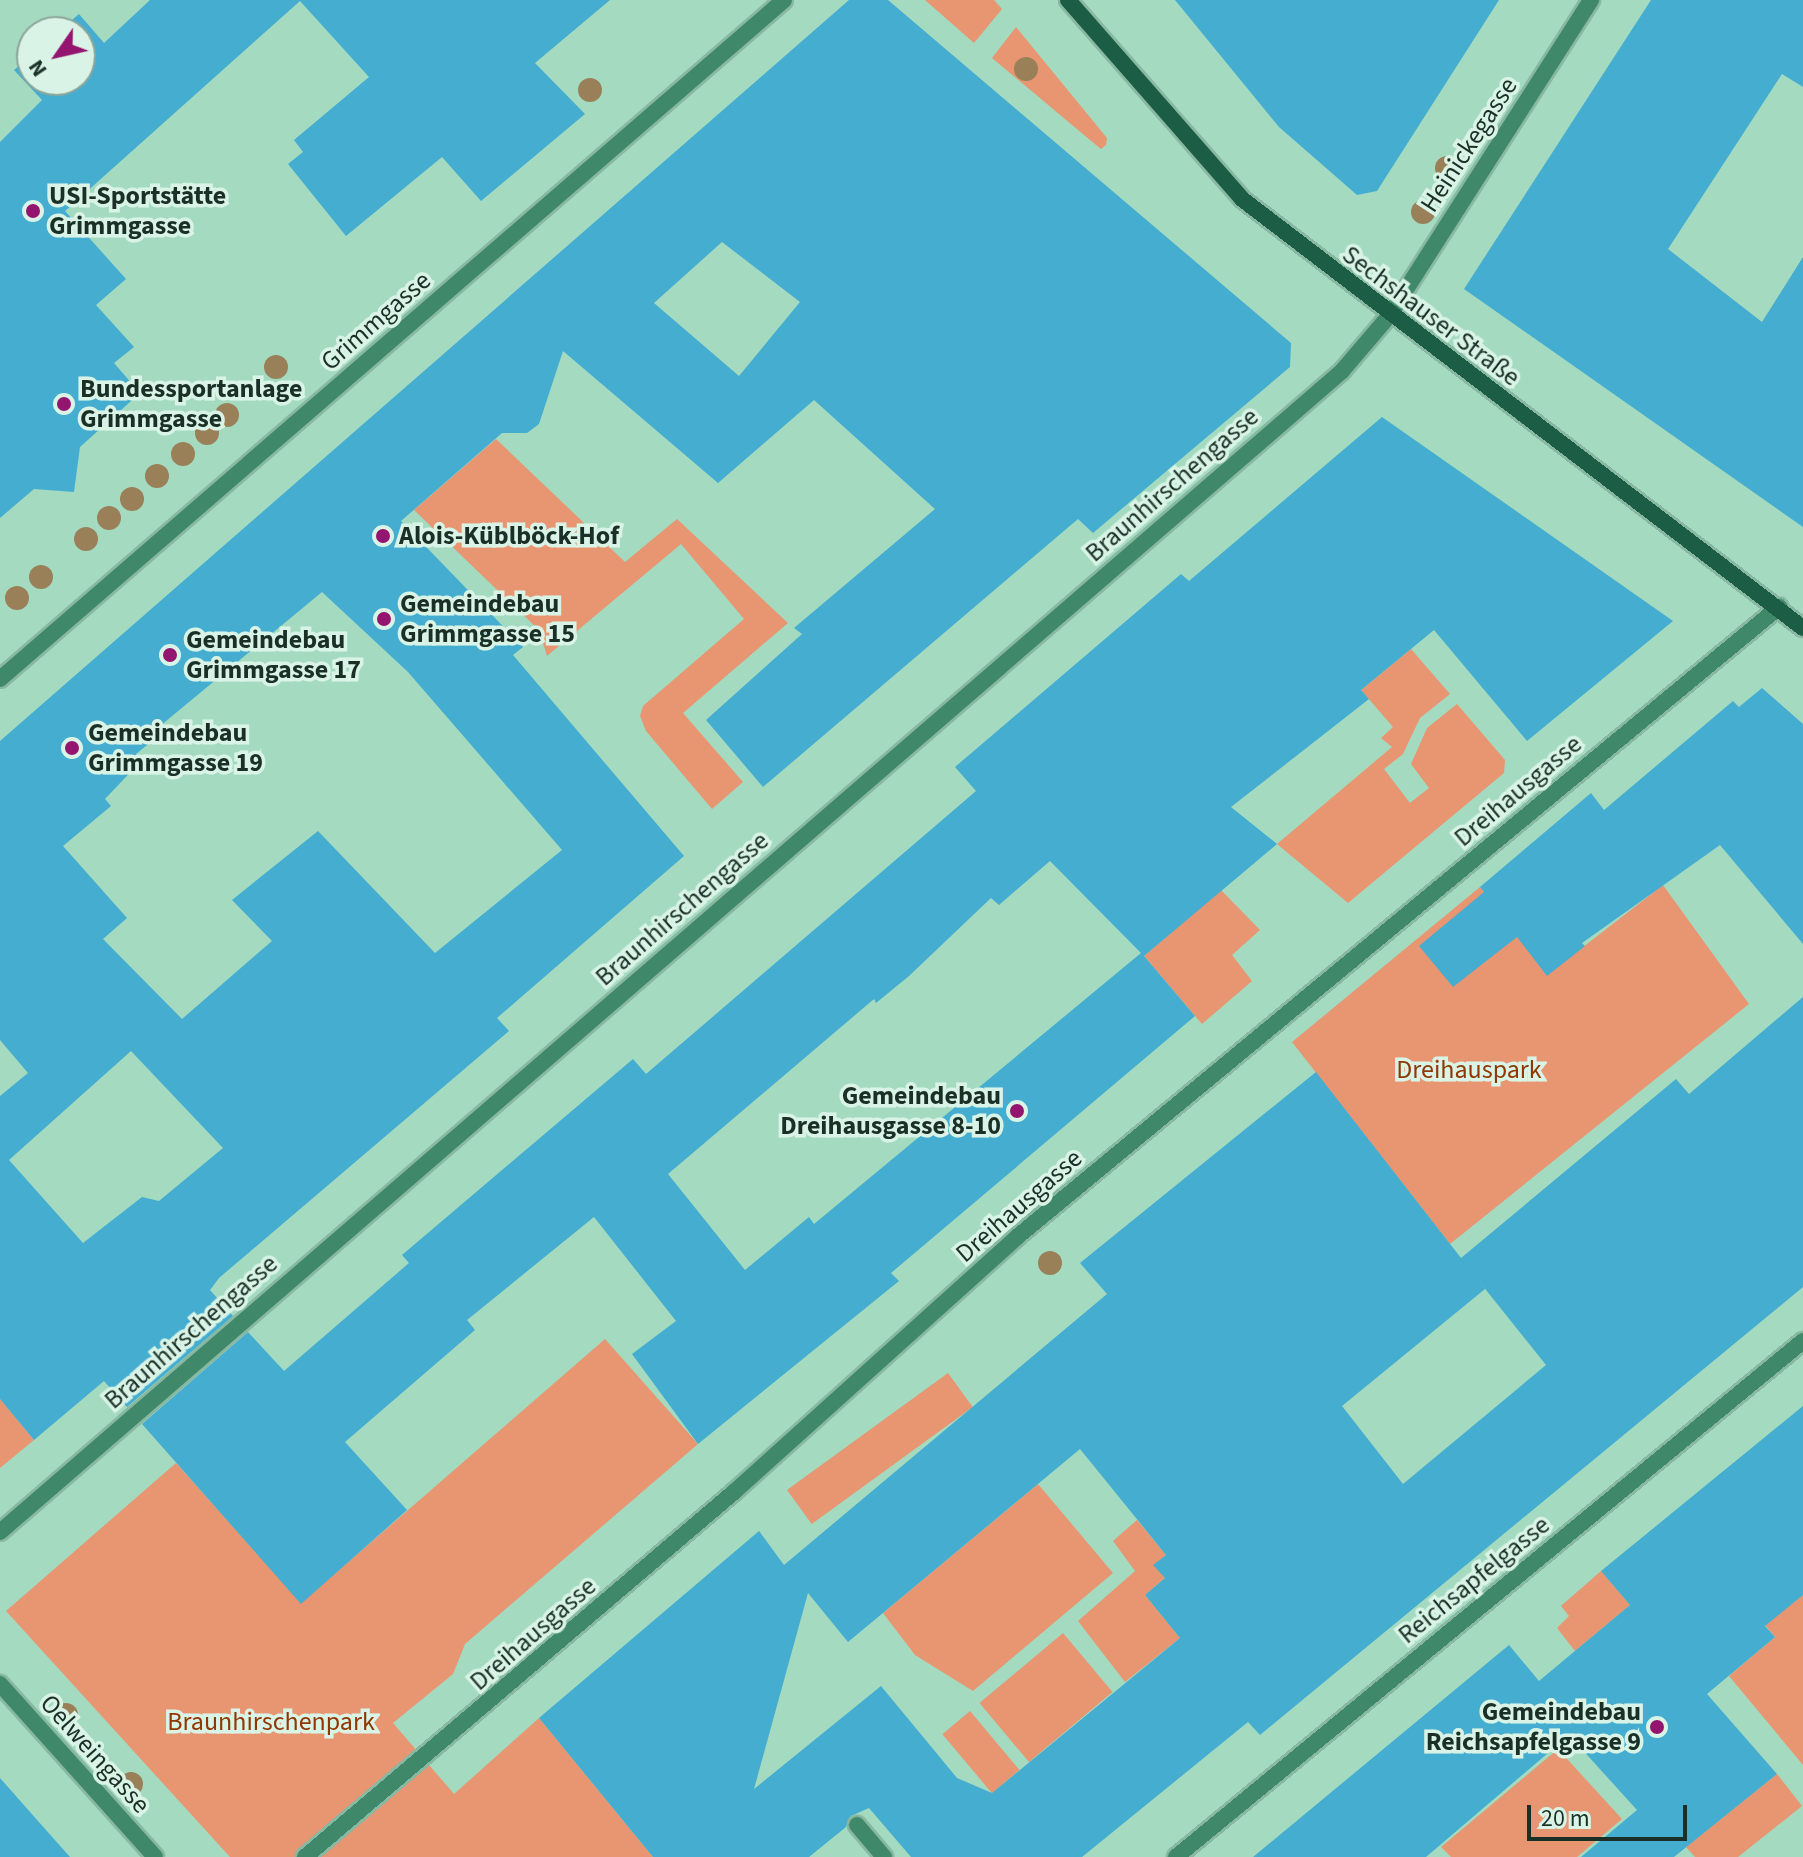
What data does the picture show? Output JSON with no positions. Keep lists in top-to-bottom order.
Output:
{
  "streets": {
    "street": [
      "Heinickegasse",
      "Sechshauser Straße",
      "Grimmgasse",
      "Braunhirschengasse",
      "Dreihausgasse",
      "Reichsapfelgasse",
      "Oelweingasse"
    ]
  },
  "crossings": [
    ["Heinickegasse", "Sechshauser Straße"],
    ["Heinickegasse", "Braunhirschengasse"],
    ["Sechshauser Straße", "Braunhirschengasse"],
    ["Sechshauser Straße", "Dreihausgasse"]
  ],
  "parks": ["Dreihauspark", "Braunhirschenpark"],
  "places": [
    "USI-Sportstätte Grimmgasse",
    "Bundessportanlage Grimmgasse",
    "Alois-Küblböck-Hof",
    "Gemeindebau Grimmgasse 15",
    "Gemeindebau Grimmgasse 17",
    "Gemeindebau Grimmgasse 19",
    "Gemeindebau Dreihausgasse 8-10",
    "Gemeindebau Reichsapfelgasse 9"
  ],
  "scale_bar": "20 m",
  "north": "bottom left"
}
